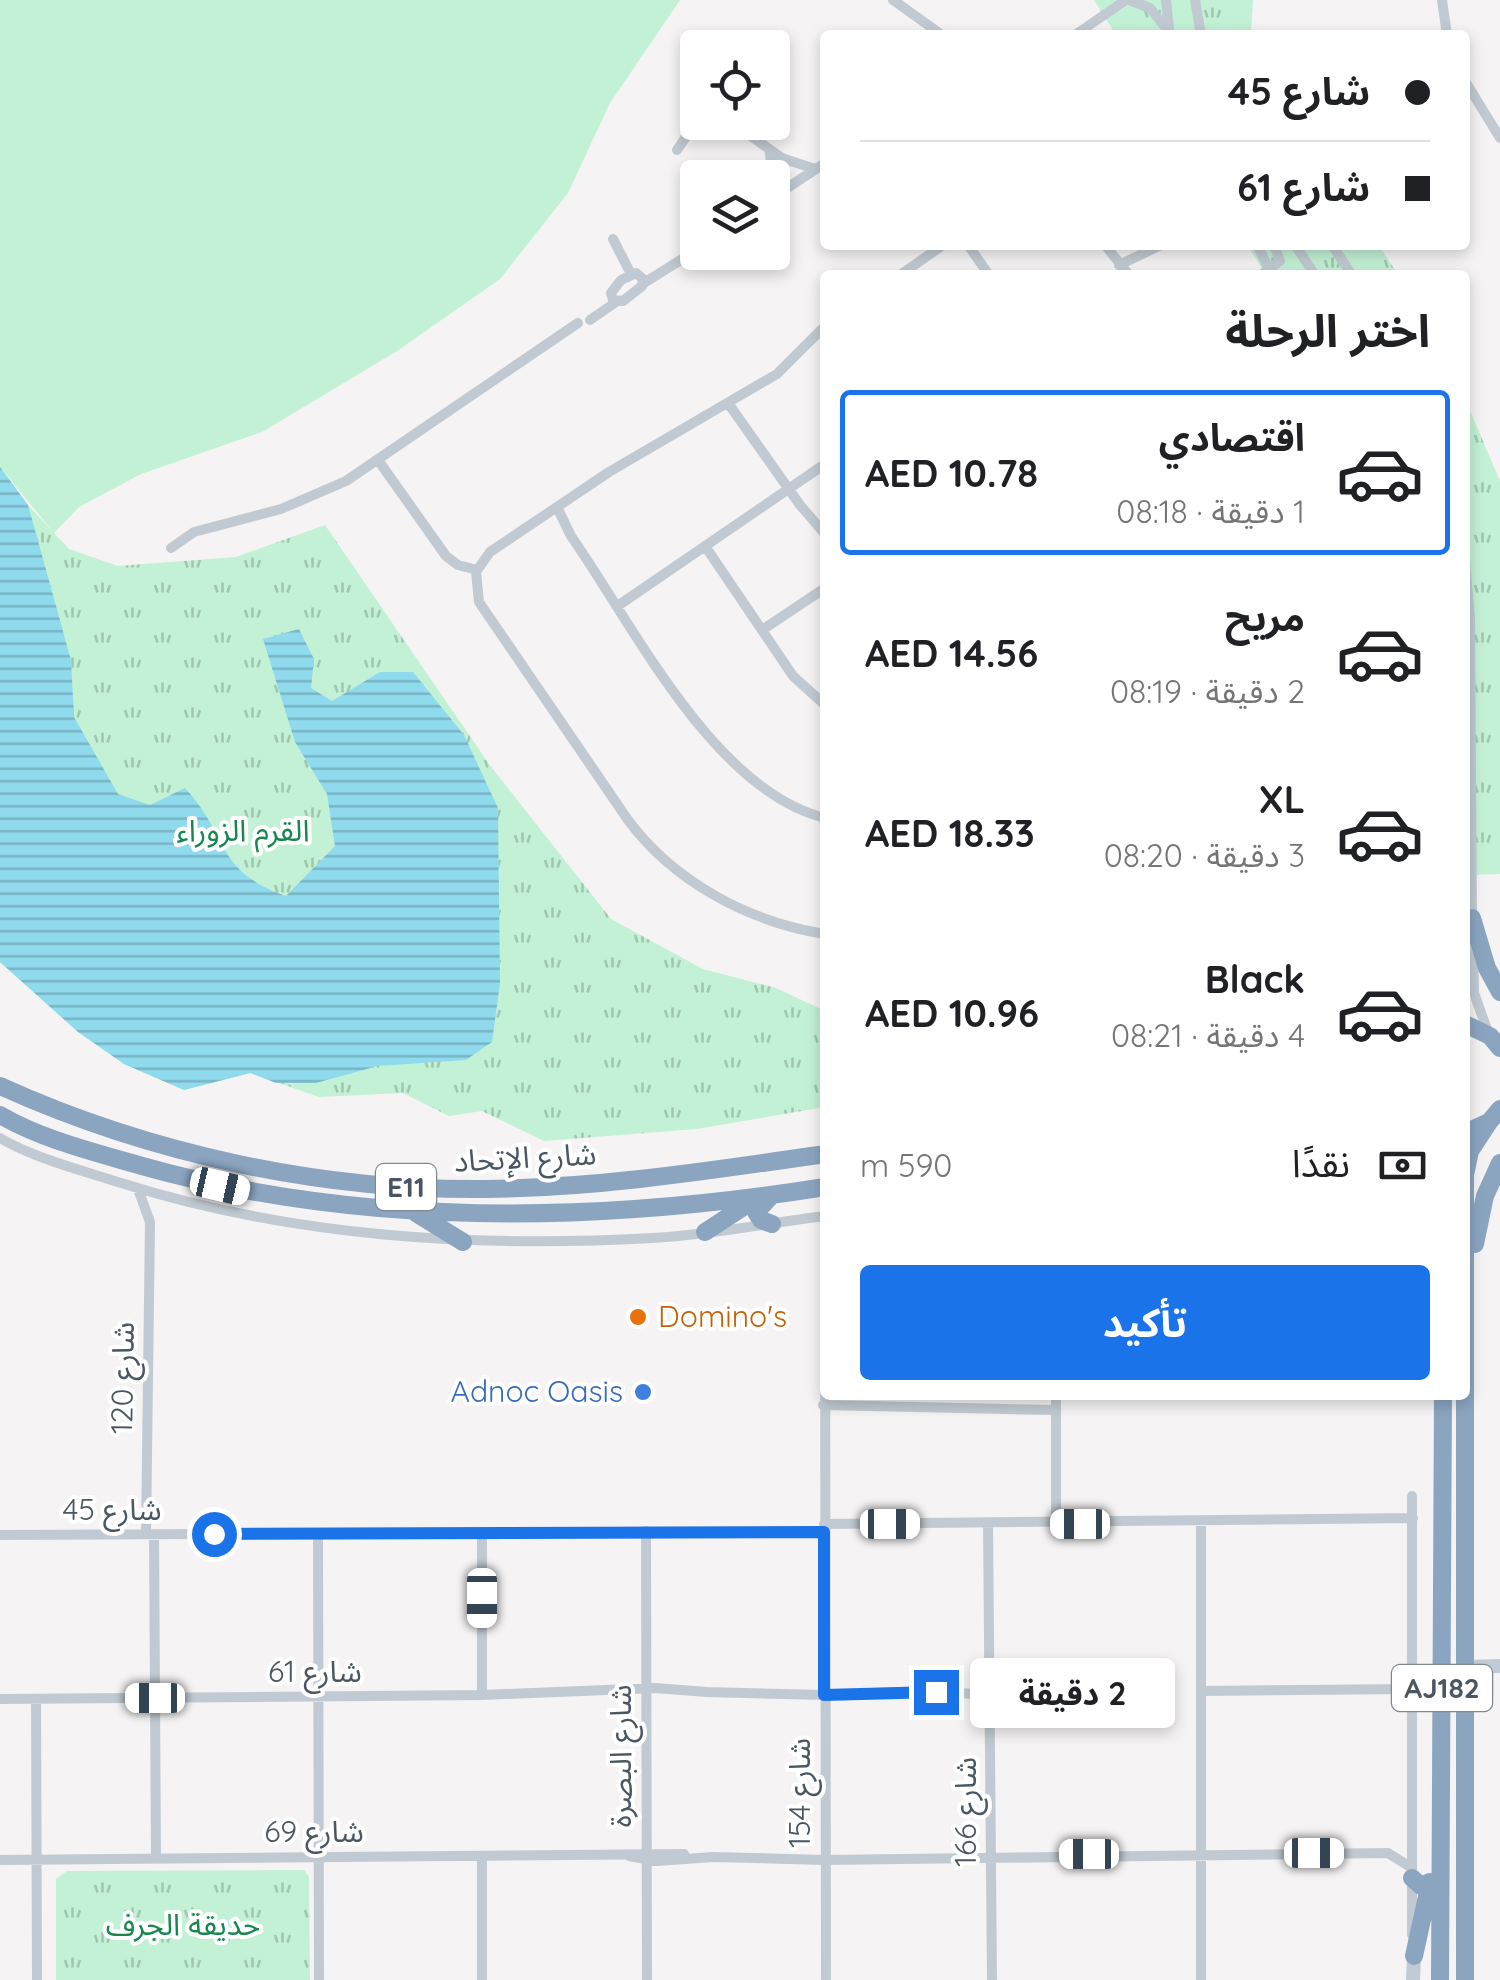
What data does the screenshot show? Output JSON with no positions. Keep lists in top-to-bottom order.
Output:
{
  "streets": {
    "highway": ["شارع الإتحاد", "E11", "AJ182"],
    "street": [
      "شارع 120",
      "شارع 45",
      "شارع 61",
      "شارع البصرة",
      "شارع 154",
      "شارع 166",
      "شارع 69"
    ]
  },
  "crossings": [
    ["شارع 120", "شارع 45"],
    ["شارع 120", "شارع 61"],
    ["شارع 120", "شارع 69"],
    ["شارع 45", "شارع البصرة"],
    ["شارع 45", "شارع 154"],
    ["شارع 45", "شارع 166"],
    ["شارع 61", "شارع البصرة"],
    ["شارع 61", "شارع 154"],
    ["شارع 61", "شارع 166"],
    ["شارع البصرة", "شارع 69"],
    ["شارع 154", "شارع 69"],
    ["شارع 166", "شارع 69"]
  ],
  "parks": ["القرم الزوراء", "حديقة الجرف"],
  "places": ["Domino's", "Adnoc Oasis"],
  "page": {
    "banner": ["شارع 45", "شارع 61"],
    "heading": "اختر الرحلة",
    "list": [
      {
        "name": "اقتصادي",
        "note": "1 دقيقة · 08:18",
        "value": "AED 10.78"
      },
      {
        "name": "مريح",
        "note": "2 دقيقة · 08:19",
        "value": "AED 14.56"
      },
      {
        "name": "XL",
        "note": "3 دقيقة · 08:20",
        "value": "AED 18.33"
      },
      {
        "name": "Black",
        "note": "4 دقيقة · 08:21",
        "value": "AED 10.96"
      }
    ],
    "pay": ["نقدًا", "590 m"],
    "buttons": "تأكيد",
    "bubble": "2 دقيقة"
  }
}
